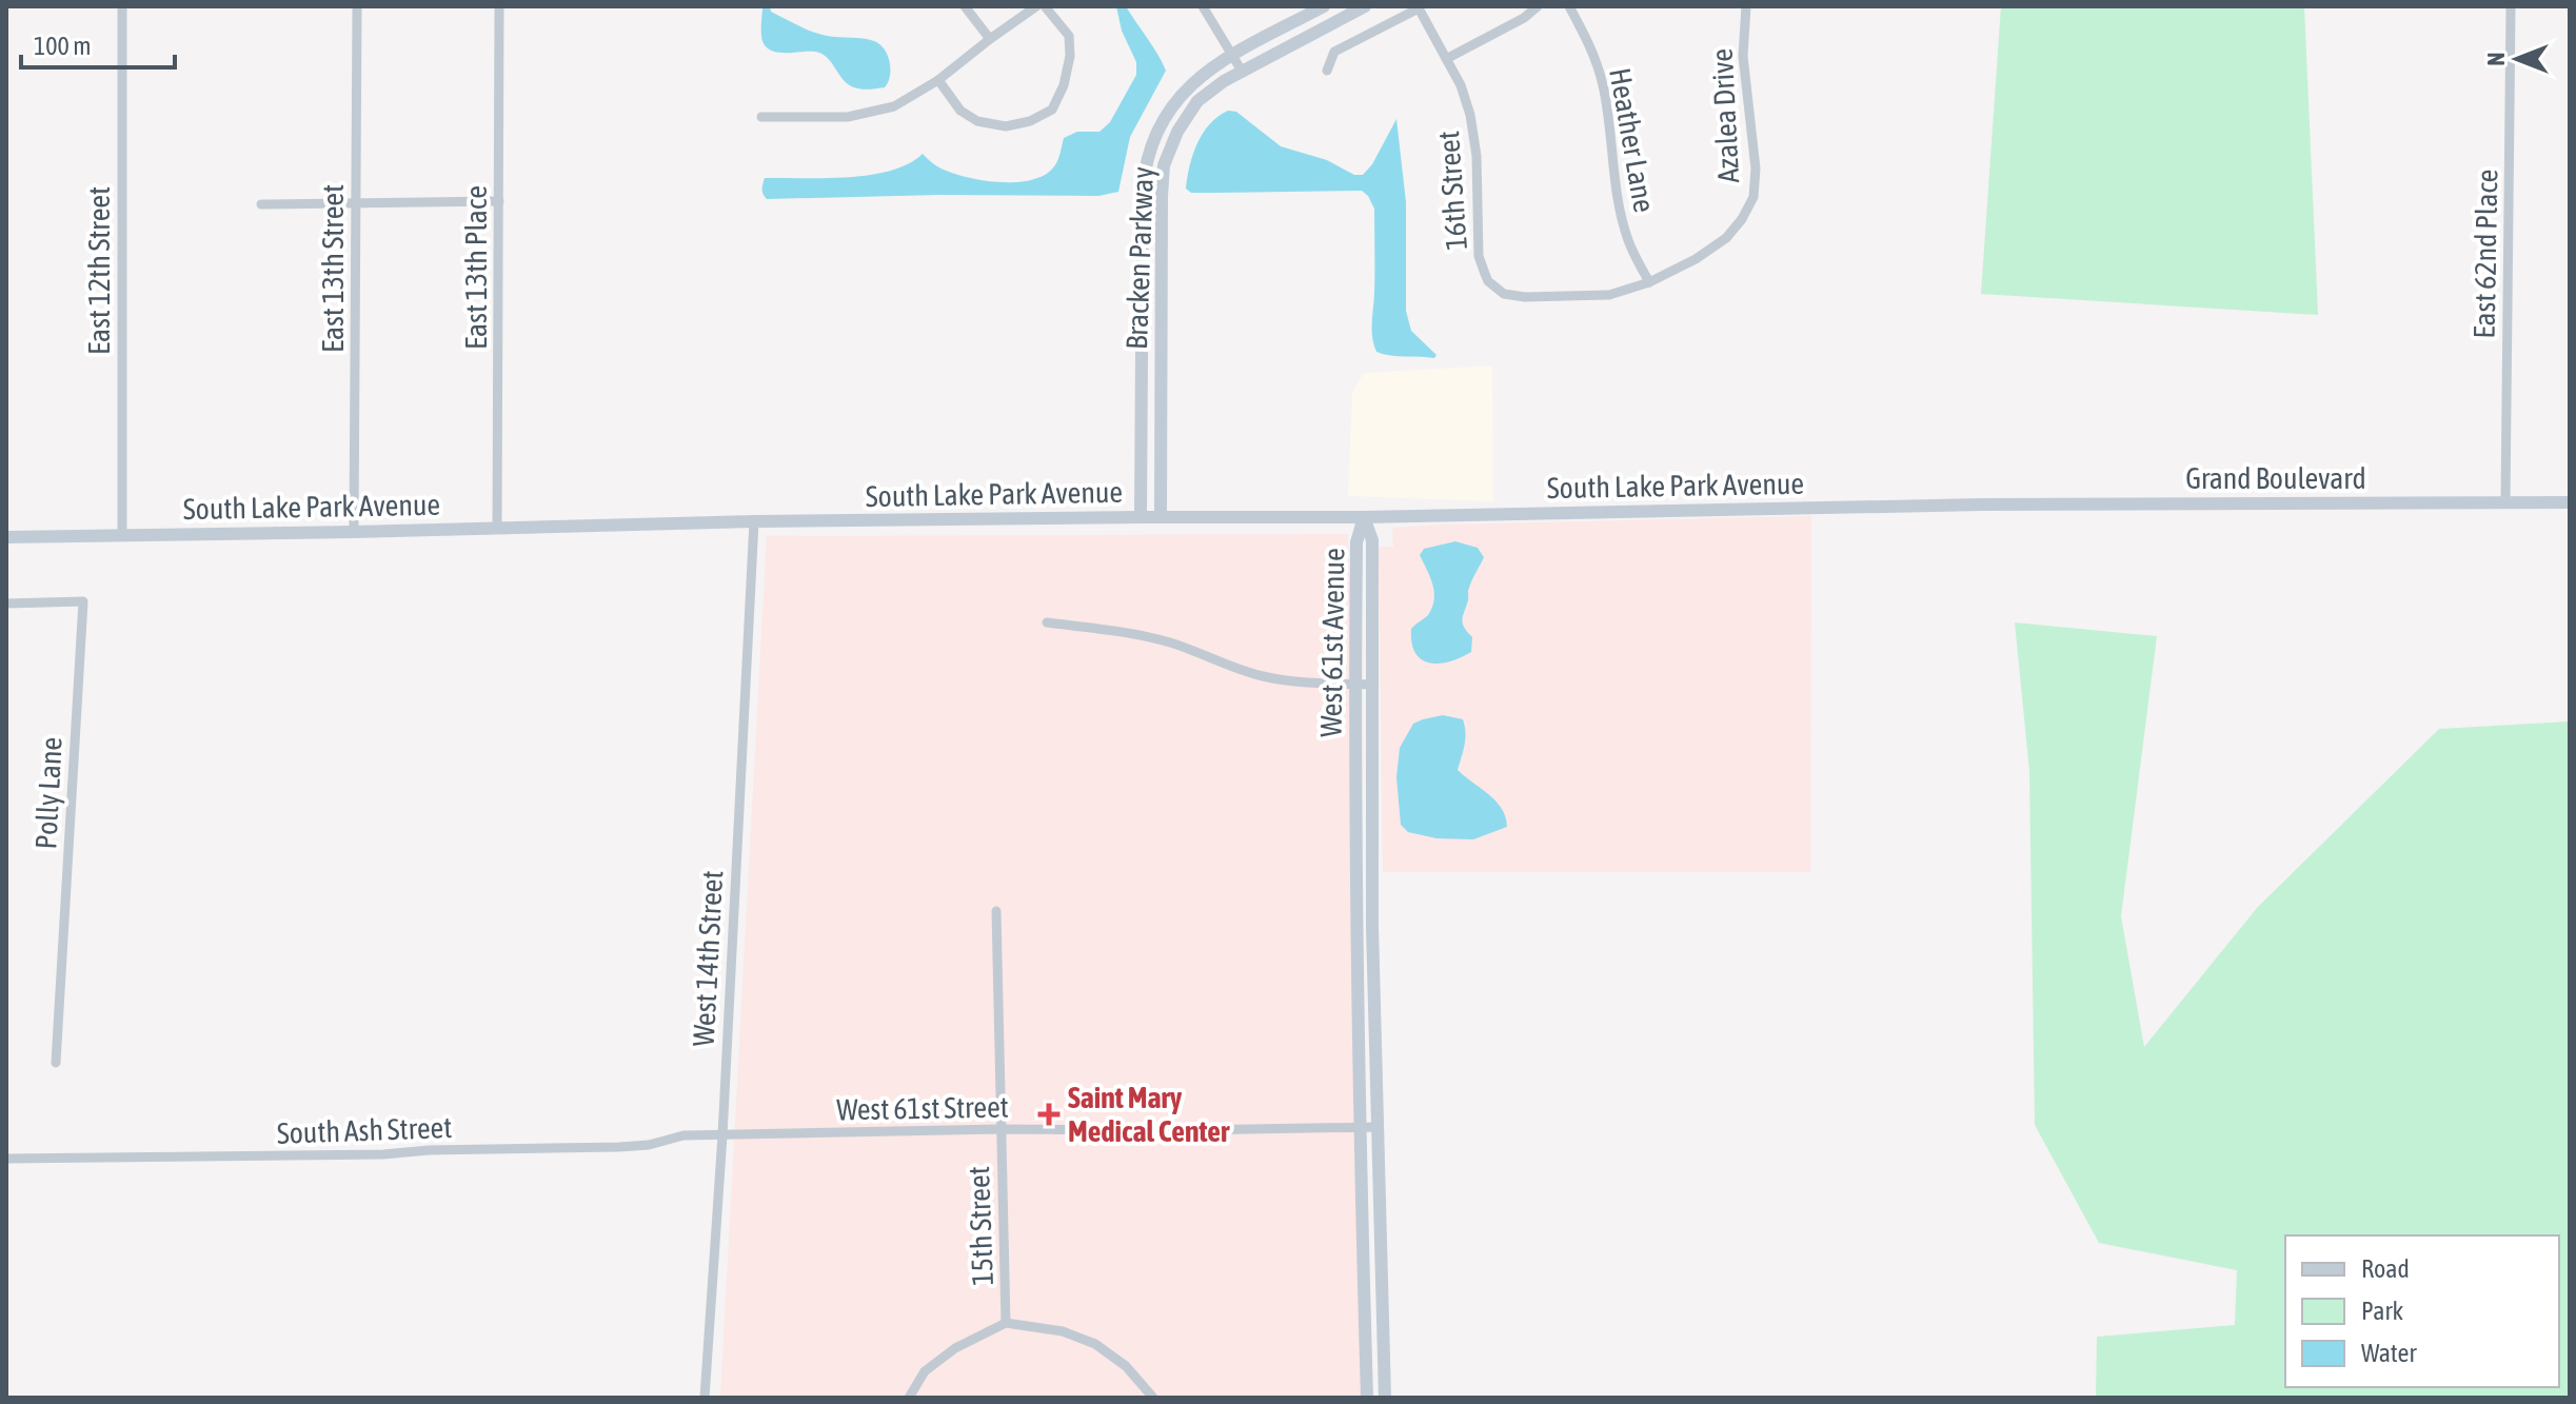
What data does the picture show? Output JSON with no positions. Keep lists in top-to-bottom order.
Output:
{
  "streets": {
    "main road": [
      "Bracken Parkway",
      "Grand Boulevard",
      "South Lake Park Avenue",
      "West 61st Avenue"
    ],
    "street": [
      "Azalea Drive",
      "Heather Lane",
      "16th Street",
      "East 62nd Place",
      "East 13th Place",
      "East 13th Street",
      "East 12th Street",
      "Polly Lane",
      "West 14th Street",
      "West 61st Street",
      "South Ash Street",
      "15th Street"
    ]
  },
  "crossings": [
    ["Azalea Drive", "Heather Lane"],
    ["Azalea Drive", "16th Street"],
    ["Heather Lane", "16th Street"],
    ["East 62nd Place", "Grand Boulevard"],
    ["Bracken Parkway", "South Lake Park Avenue"],
    ["East 13th Place", "South Lake Park Avenue"],
    ["East 13th Street", "South Lake Park Avenue"],
    ["East 12th Street", "South Lake Park Avenue"],
    ["Grand Boulevard", "South Lake Park Avenue"],
    ["South Lake Park Avenue", "West 61st Avenue"],
    ["South Lake Park Avenue", "West 14th Street"],
    ["West 61st Avenue", "West 61st Street"],
    ["West 14th Street", "West 61st Street"],
    ["West 14th Street", "South Ash Street"],
    ["West 61st Street", "South Ash Street"],
    ["West 61st Street", "15th Street"]
  ],
  "places": {
    "health": ["Saint Mary Medical Center"]
  },
  "legend": ["Road", "Park", "Water"],
  "scale_bar": "100 m",
  "north": "left"
}
